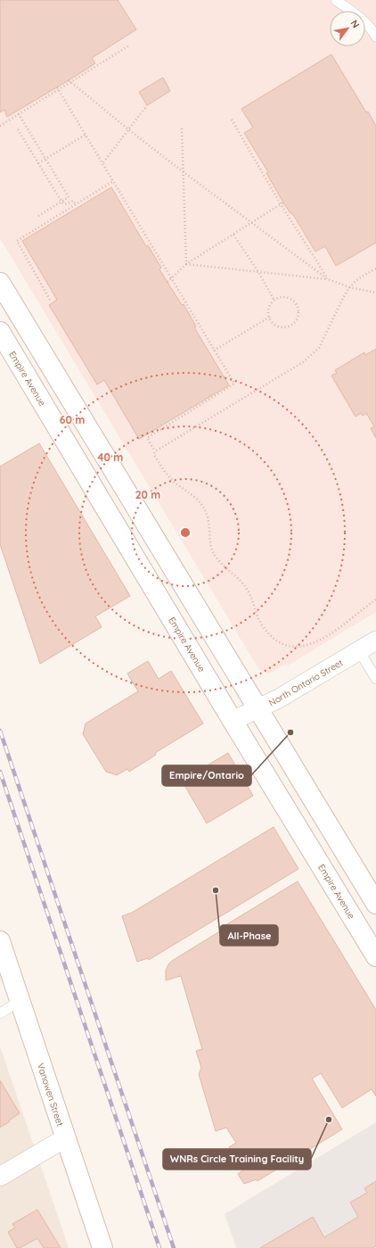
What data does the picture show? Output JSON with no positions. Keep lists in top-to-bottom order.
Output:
{
  "streets": {
    "main road": ["Empire Avenue", "Vanowen Street"],
    "street": ["North Ontario Street"]
  },
  "crossings": [
    ["Empire Avenue", "North Ontario Street"]
  ],
  "places": ["Empire/Ontario", "All-Phase", "WNRs Circle Training Facility"],
  "north": "top right",
  "rings": ["60 m", "40 m", "20 m"]
}
